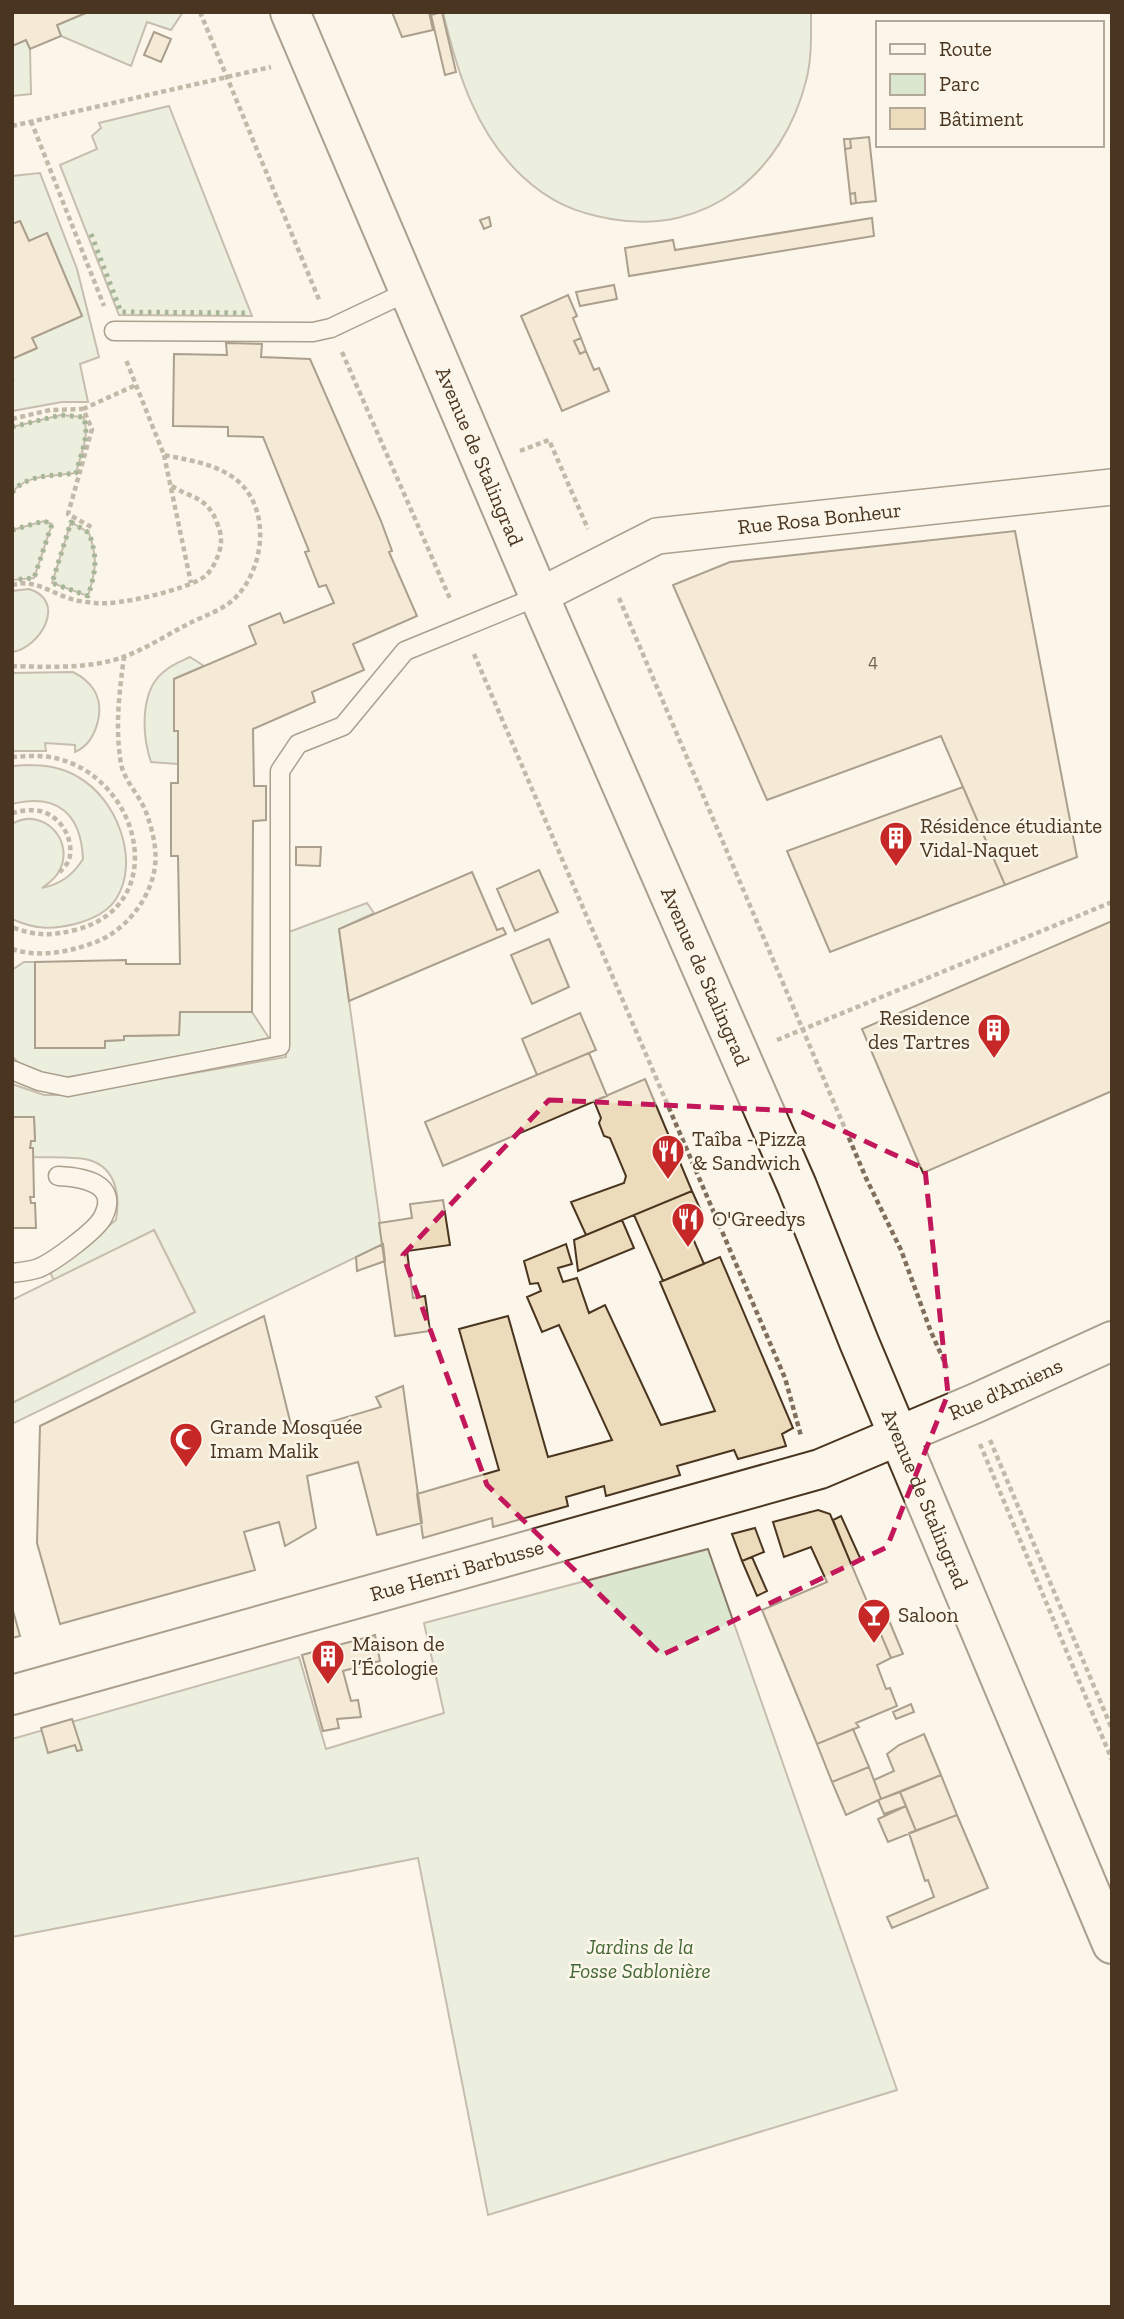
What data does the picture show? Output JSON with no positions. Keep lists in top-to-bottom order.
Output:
{
  "streets": {
    "main road": ["Avenue de Stalingrad", "Rue d'Amiens", "Rue Henri Barbusse"],
    "street": ["Rue Rosa Bonheur"]
  },
  "crossings": [
    ["Avenue de Stalingrad", "Rue Rosa Bonheur"],
    ["Avenue de Stalingrad", "Rue d'Amiens"],
    ["Avenue de Stalingrad", "Rue Henri Barbusse"],
    ["Rue d'Amiens", "Rue Henri Barbusse"]
  ],
  "parks": ["Jardins de la Fosse Sablonière"],
  "places": {
    "building": ["Résidence étudiante Vidal-Naquet", "Residence des Tartres", "Maison de l’Écologie"],
    "restaurant": ["Taîba - Pizza & Sandwich", "O'Greedys"],
    "mosque": ["Grande Mosquée Imam Malik"],
    "bar": ["Saloon"]
  },
  "house_numbers": ["4"],
  "legend": ["Route", "Parc", "Bâtiment"]
}
